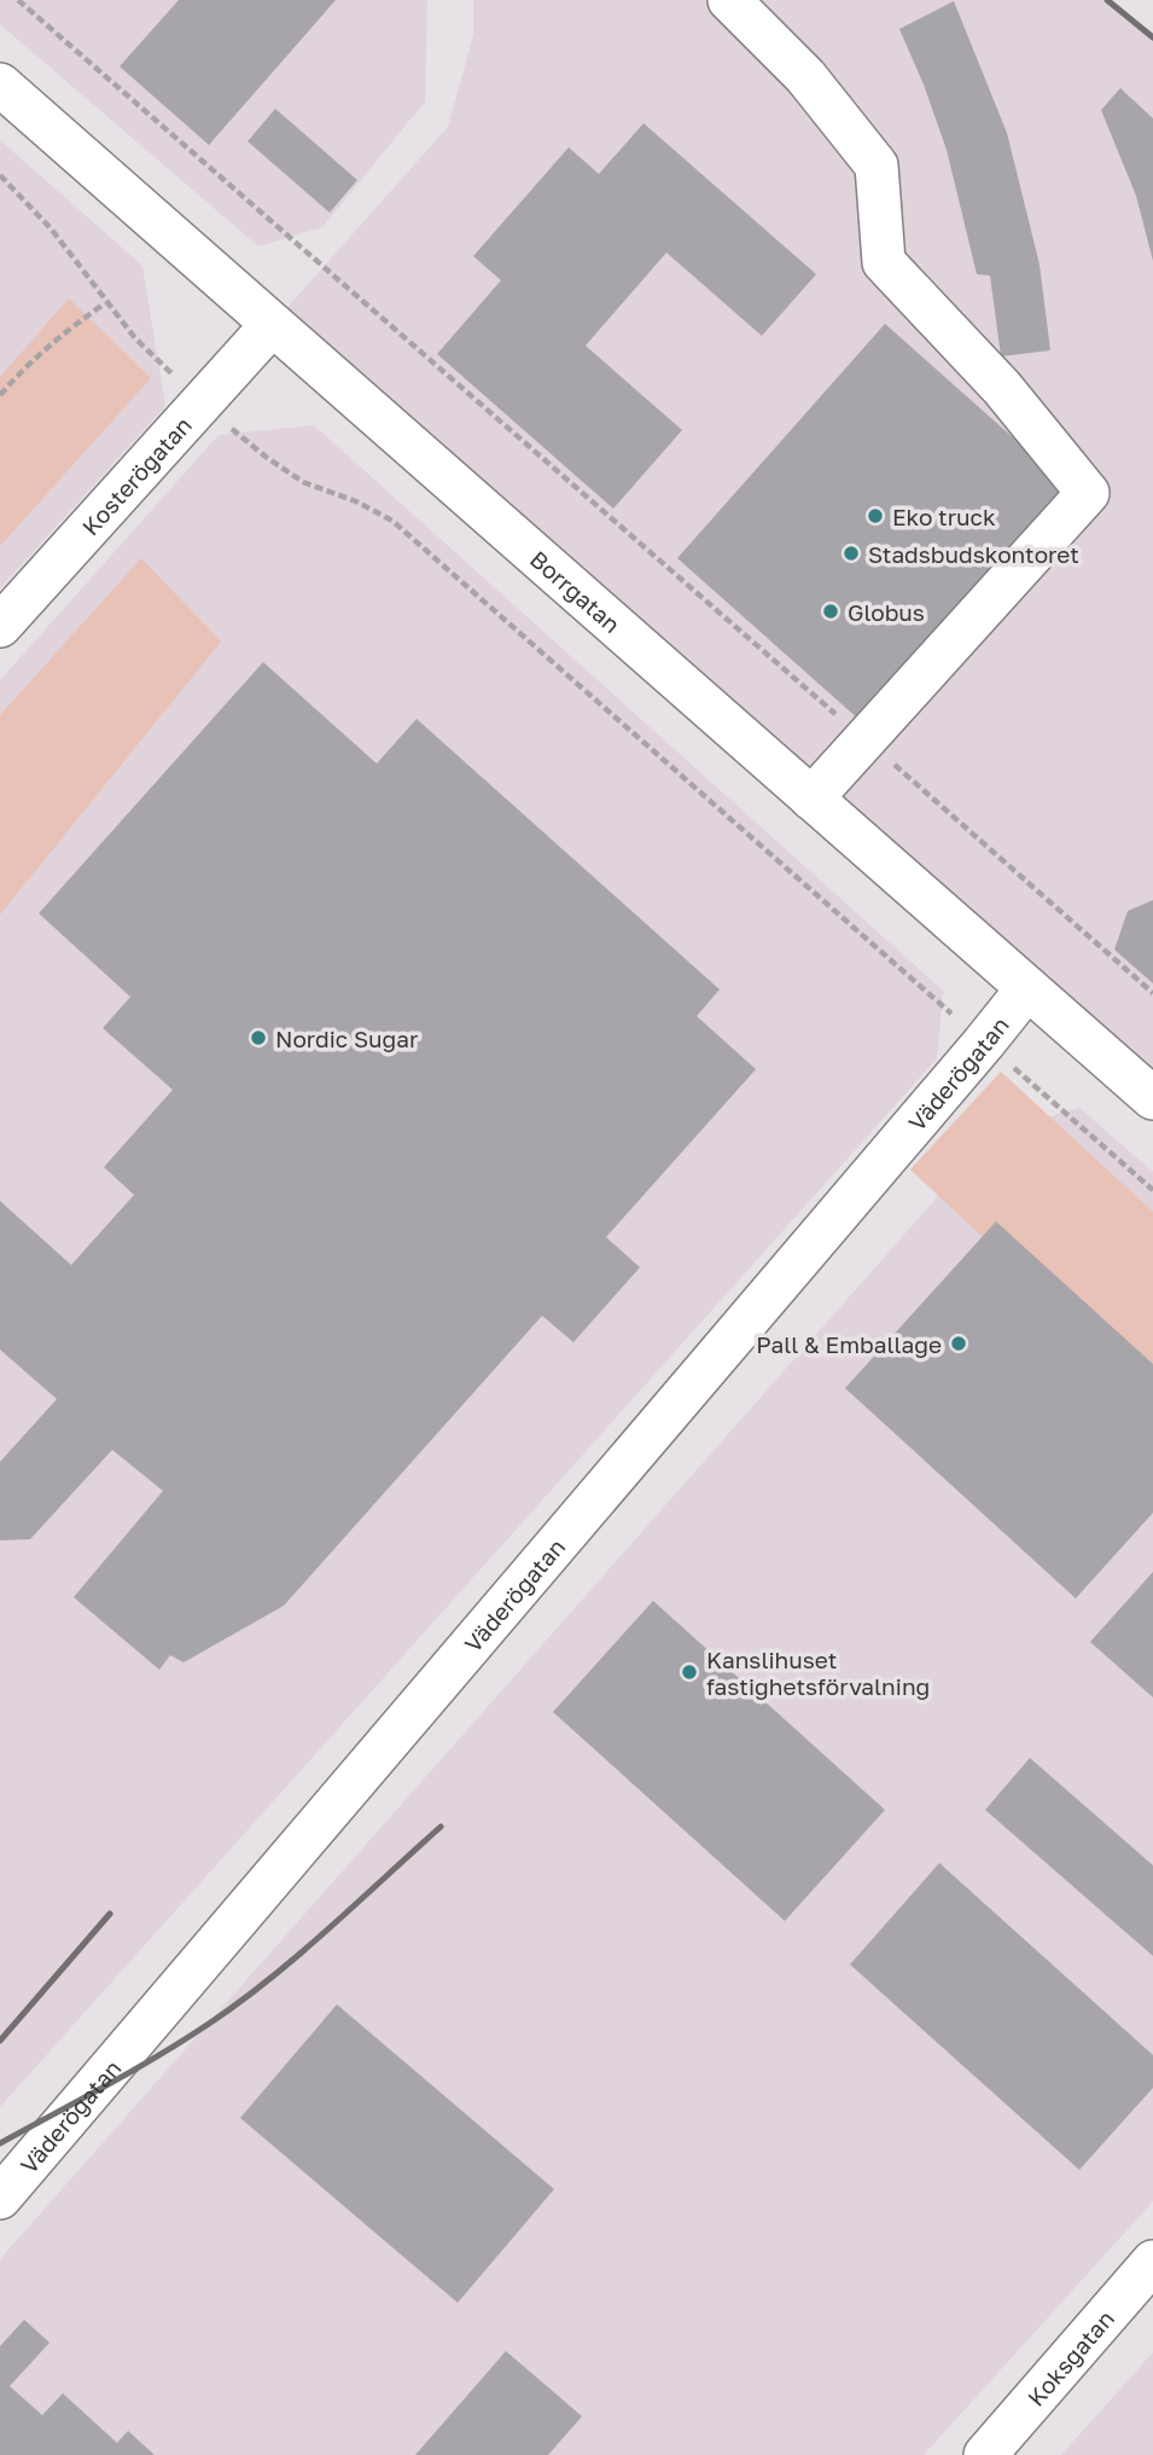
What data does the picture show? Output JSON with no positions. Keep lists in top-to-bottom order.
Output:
{
  "streets": {
    "street": [
      "Kosterögatan",
      "Borrgatan",
      "Väderögatan",
      "Koksgatan"
    ]
  },
  "crossings": [
    ["Kosterögatan", "Borrgatan"],
    ["Borrgatan", "Väderögatan"]
  ],
  "places": [
    "Eko truck",
    "Stadsbudskontoret",
    "Globus",
    "Nordic Sugar",
    "Pall & Emballage",
    "Kanslihuset fastighetsförvalning"
  ]
}
